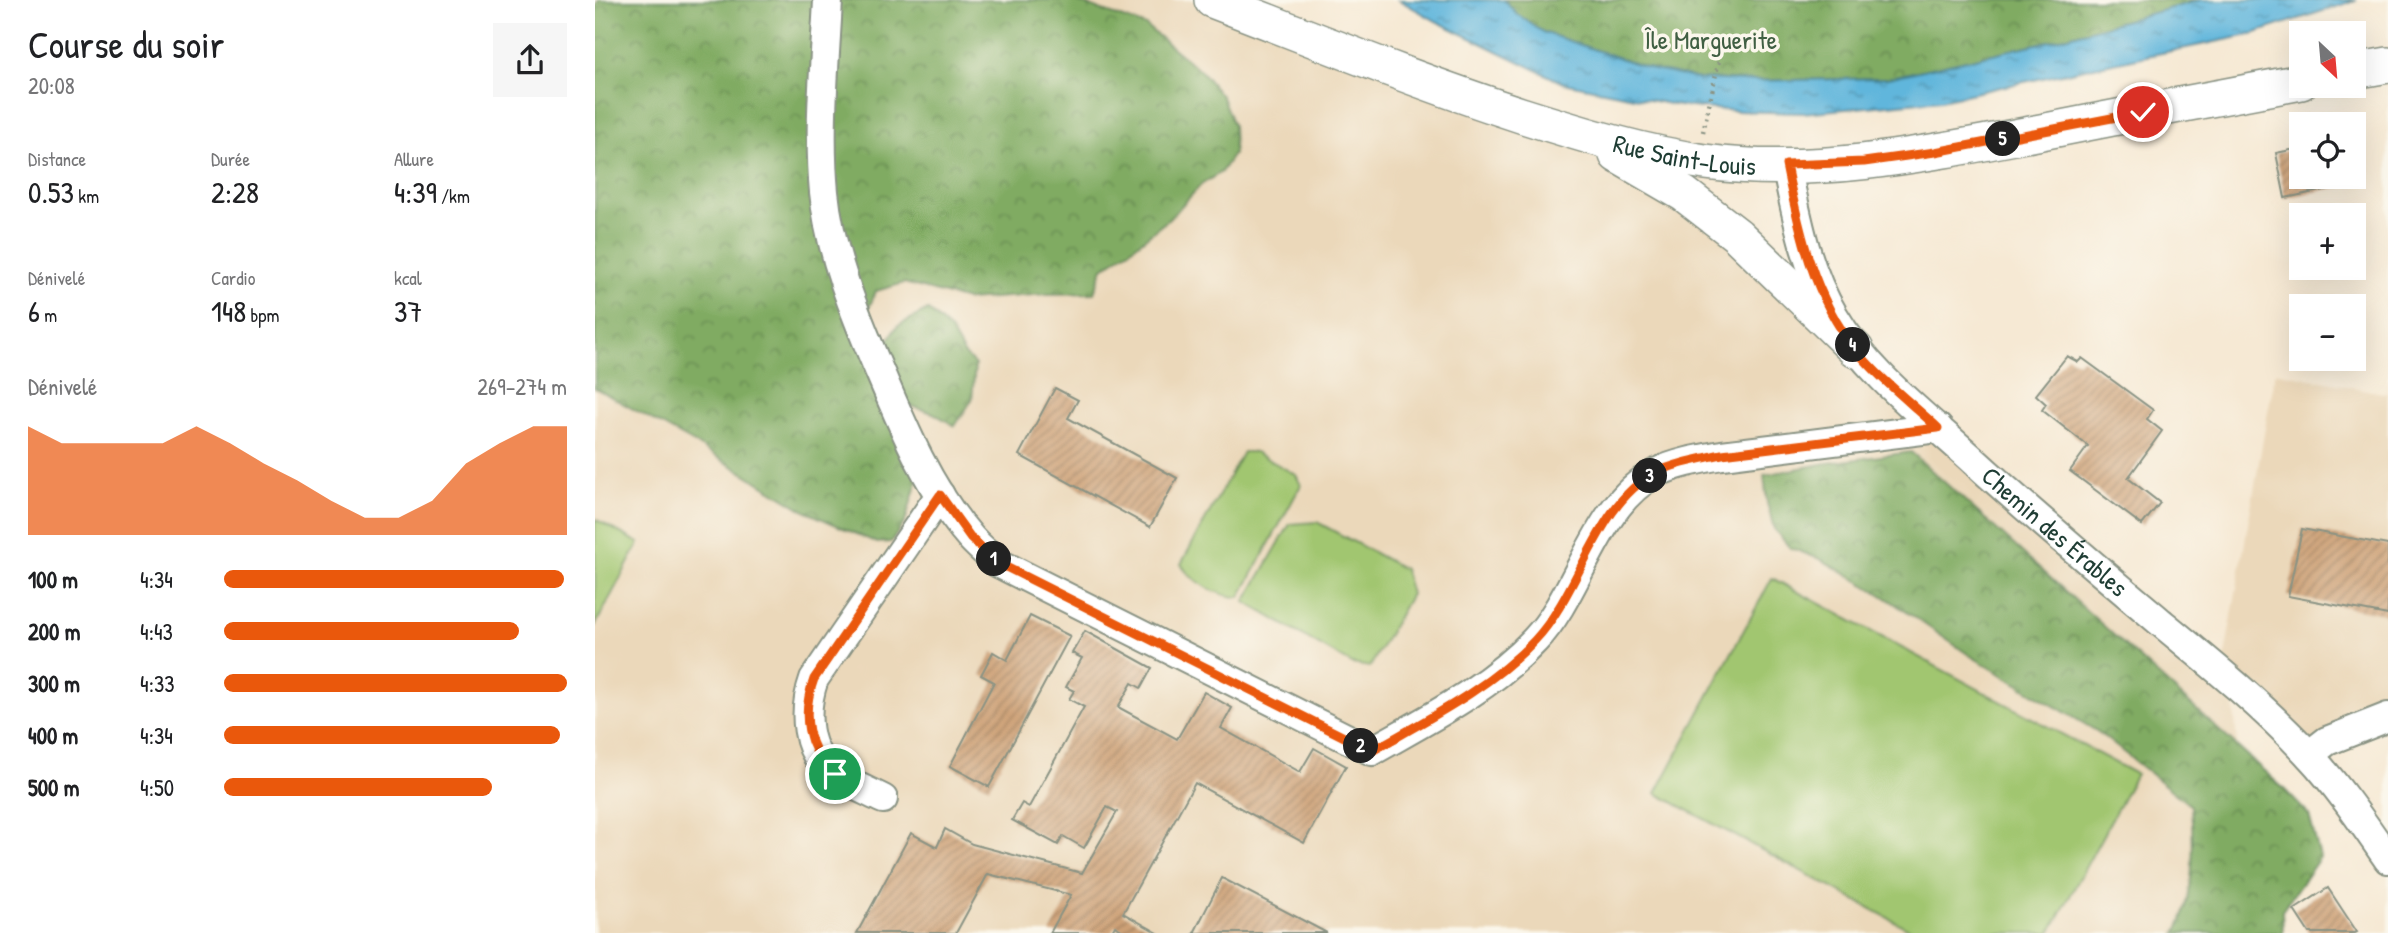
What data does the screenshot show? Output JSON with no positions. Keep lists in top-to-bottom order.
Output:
{
  "streets": {
    "main road": ["Rue Saint-Louis"],
    "street": ["Chemin des Érables"]
  },
  "crossings": [
    ["Rue Saint-Louis", "Chemin des Érables"]
  ],
  "parks": ["Île Marguerite"],
  "north": "bottom right",
  "page": {
    "heading": ["Course du soir", "20:08"],
    "map_buttons": ["+", "−"],
    "stats": [
      ["Distance", "0.53 km"],
      ["Durée", "2:28"],
      ["Allure", "4:39 /km"],
      ["Dénivelé", "6 m"],
      ["Cardio", "148 bpm"],
      ["kcal", "37"]
    ],
    "pins": [
      "5",
      "4",
      "3",
      "1",
      "2"
    ],
    "chart": ["Dénivelé", "269–274 m"],
    "list": [
      {
        "name": "100 m",
        "note": "4:34"
      },
      {
        "name": "200 m",
        "note": "4:43"
      },
      {
        "name": "300 m",
        "note": "4:33"
      },
      {
        "name": "400 m",
        "note": "4:34"
      },
      {
        "name": "500 m",
        "note": "4:50"
      }
    ]
  }
}
